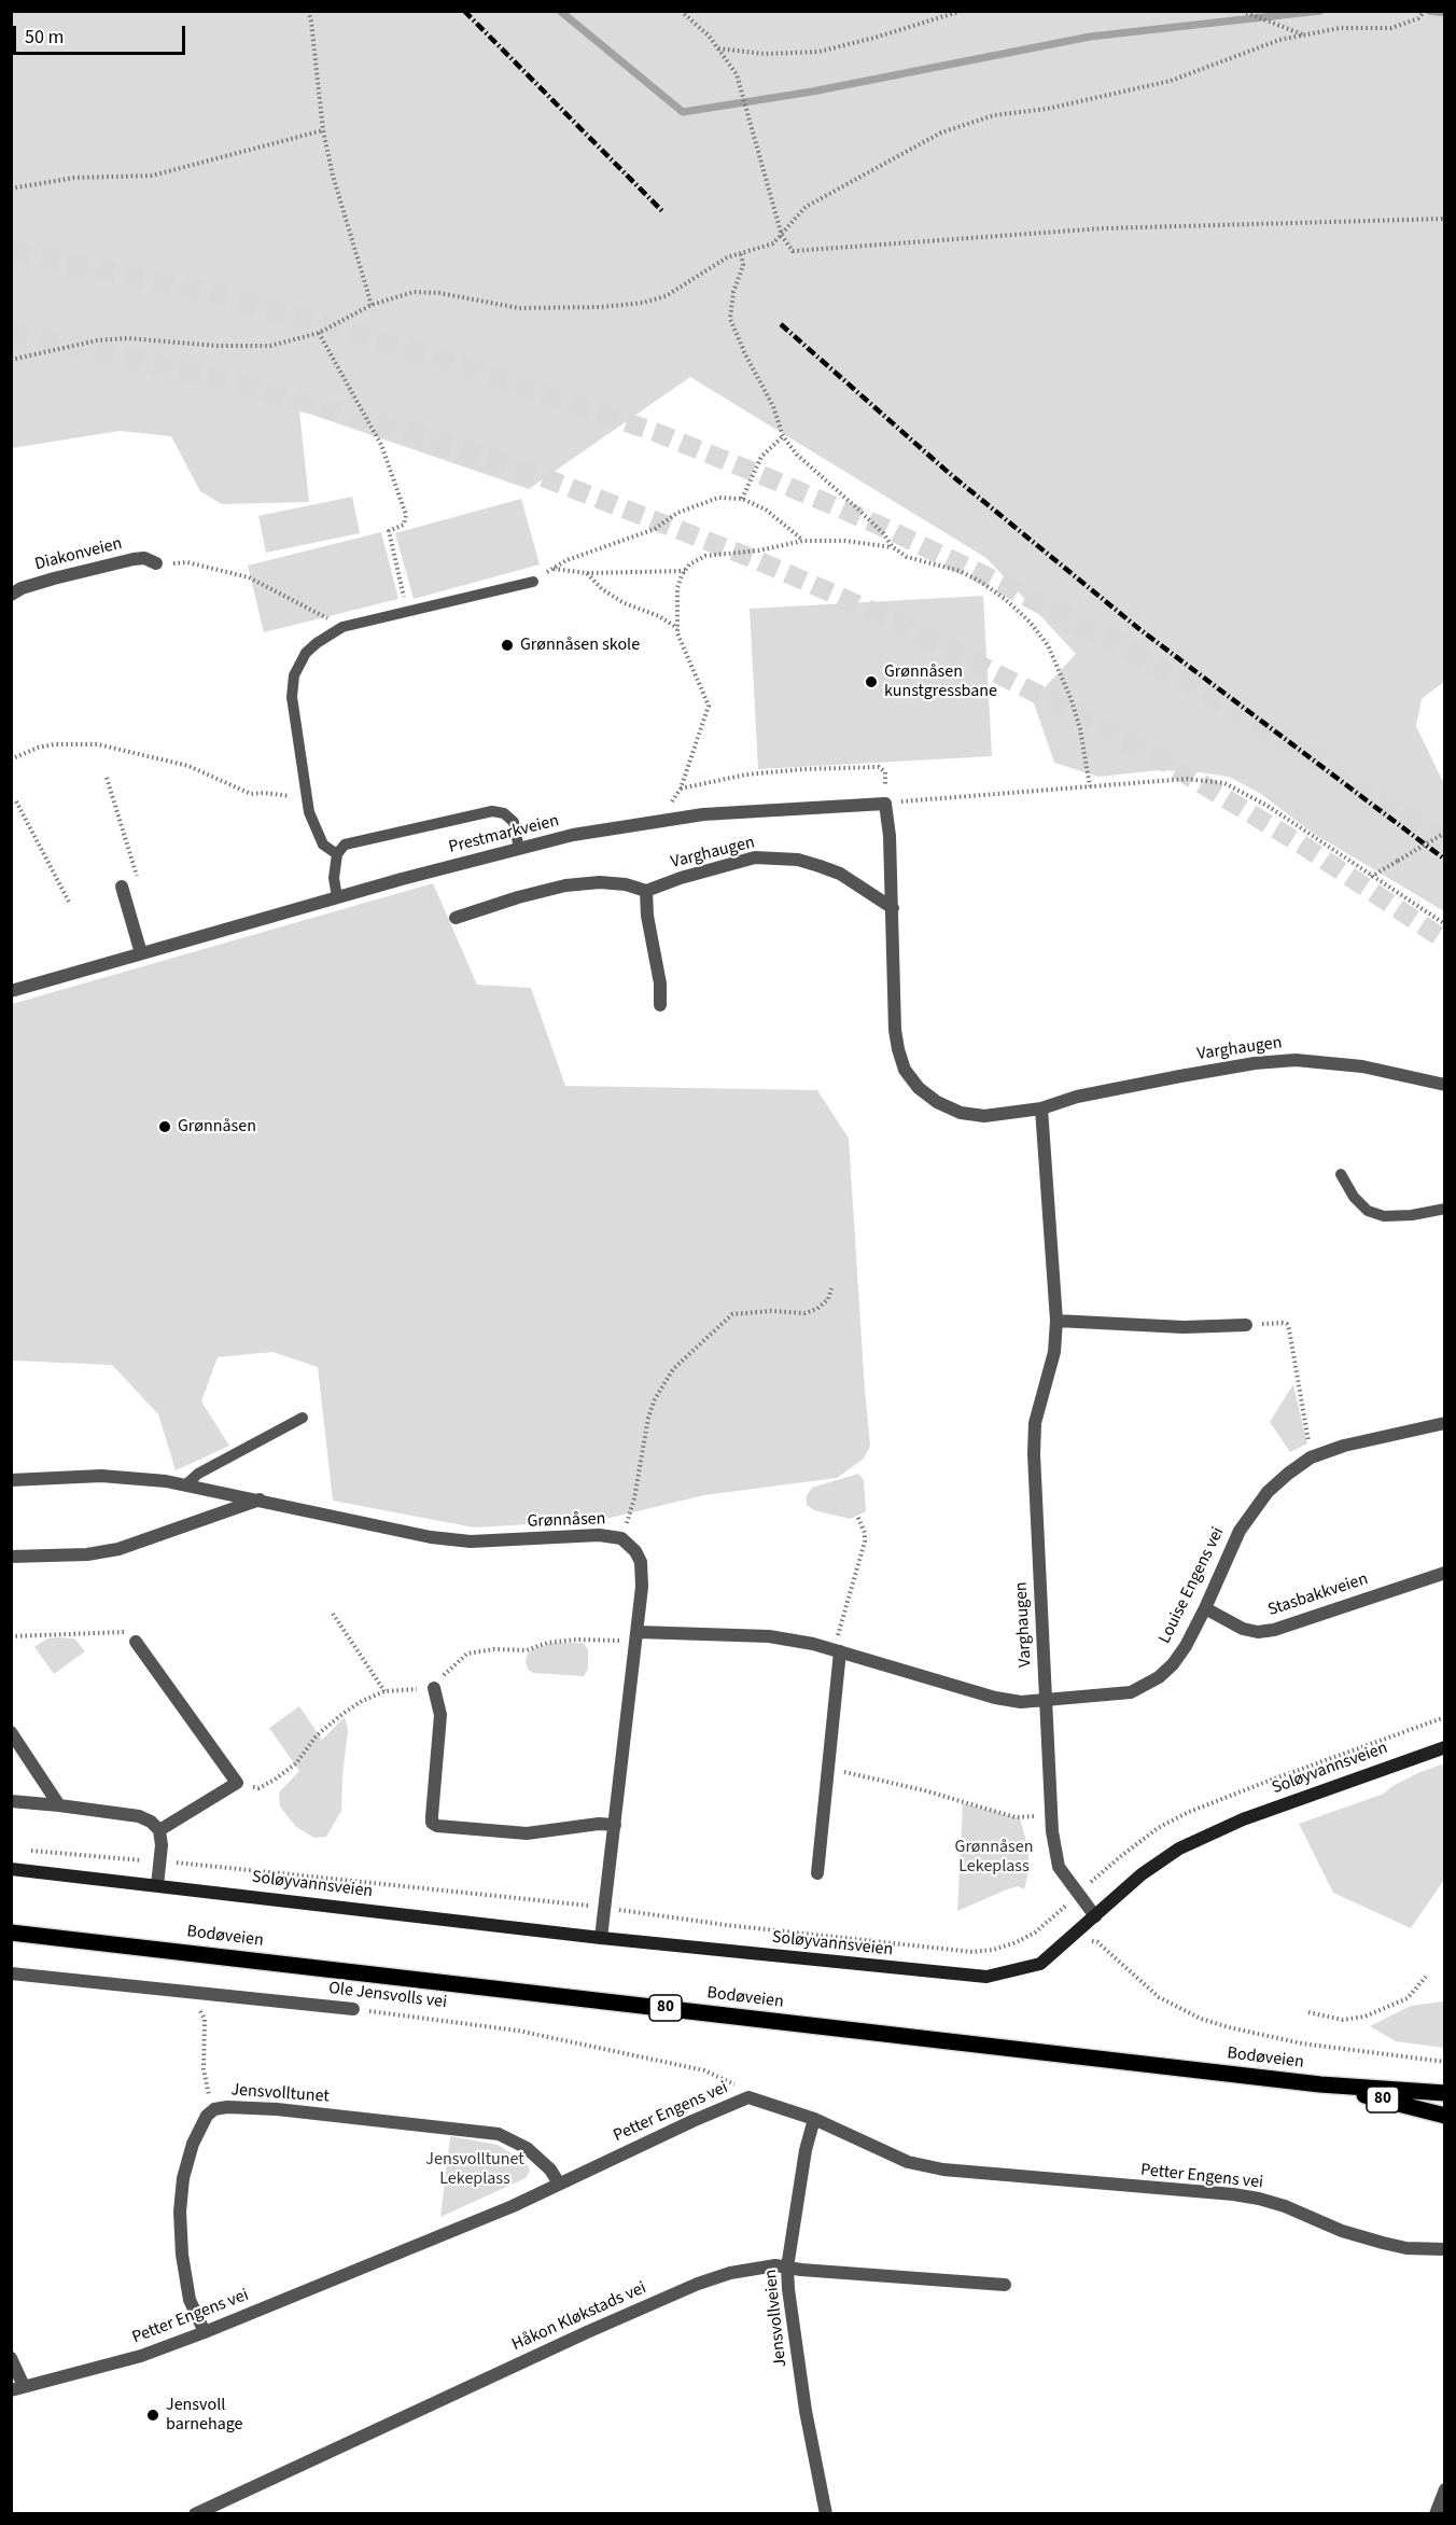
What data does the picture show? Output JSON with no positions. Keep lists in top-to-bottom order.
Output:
{
  "streets": {
    "main road": ["Bodøveien", "80"],
    "street": [
      "Diakonveien",
      "Prestmarkveien",
      "Varghaugen",
      "Grønnåsen",
      "Louise Engens vei",
      "Stasbakkveien",
      "Soløyvannsveien",
      "Ole Jensvolls vei",
      "Jensvolltunet",
      "Petter Engens vei",
      "Håkon Kløkstads vei",
      "Jensvollveien"
    ]
  },
  "crossings": [
    ["Prestmarkveien", "Varghaugen"],
    ["Varghaugen", "Louise Engens vei"],
    ["Varghaugen", "Soløyvannsveien"],
    ["Grønnåsen", "Louise Engens vei"],
    ["Grønnåsen", "Soløyvannsveien"],
    ["Louise Engens vei", "Stasbakkveien"],
    ["Ole Jensvolls vei", "Petter Engens vei"],
    ["Jensvolltunet", "Petter Engens vei"],
    ["Petter Engens vei", "Jensvollveien"],
    ["Håkon Kløkstads vei", "Jensvollveien"]
  ],
  "parks": ["Grønnåsen Lekeplass", "Jensvolltunet Lekeplass"],
  "places": [
    "Grønnåsen skole",
    "Grønnåsen kunstgressbane",
    "Grønnåsen",
    "Jensvoll barnehage"
  ],
  "scale_bar": "50 m"
}
